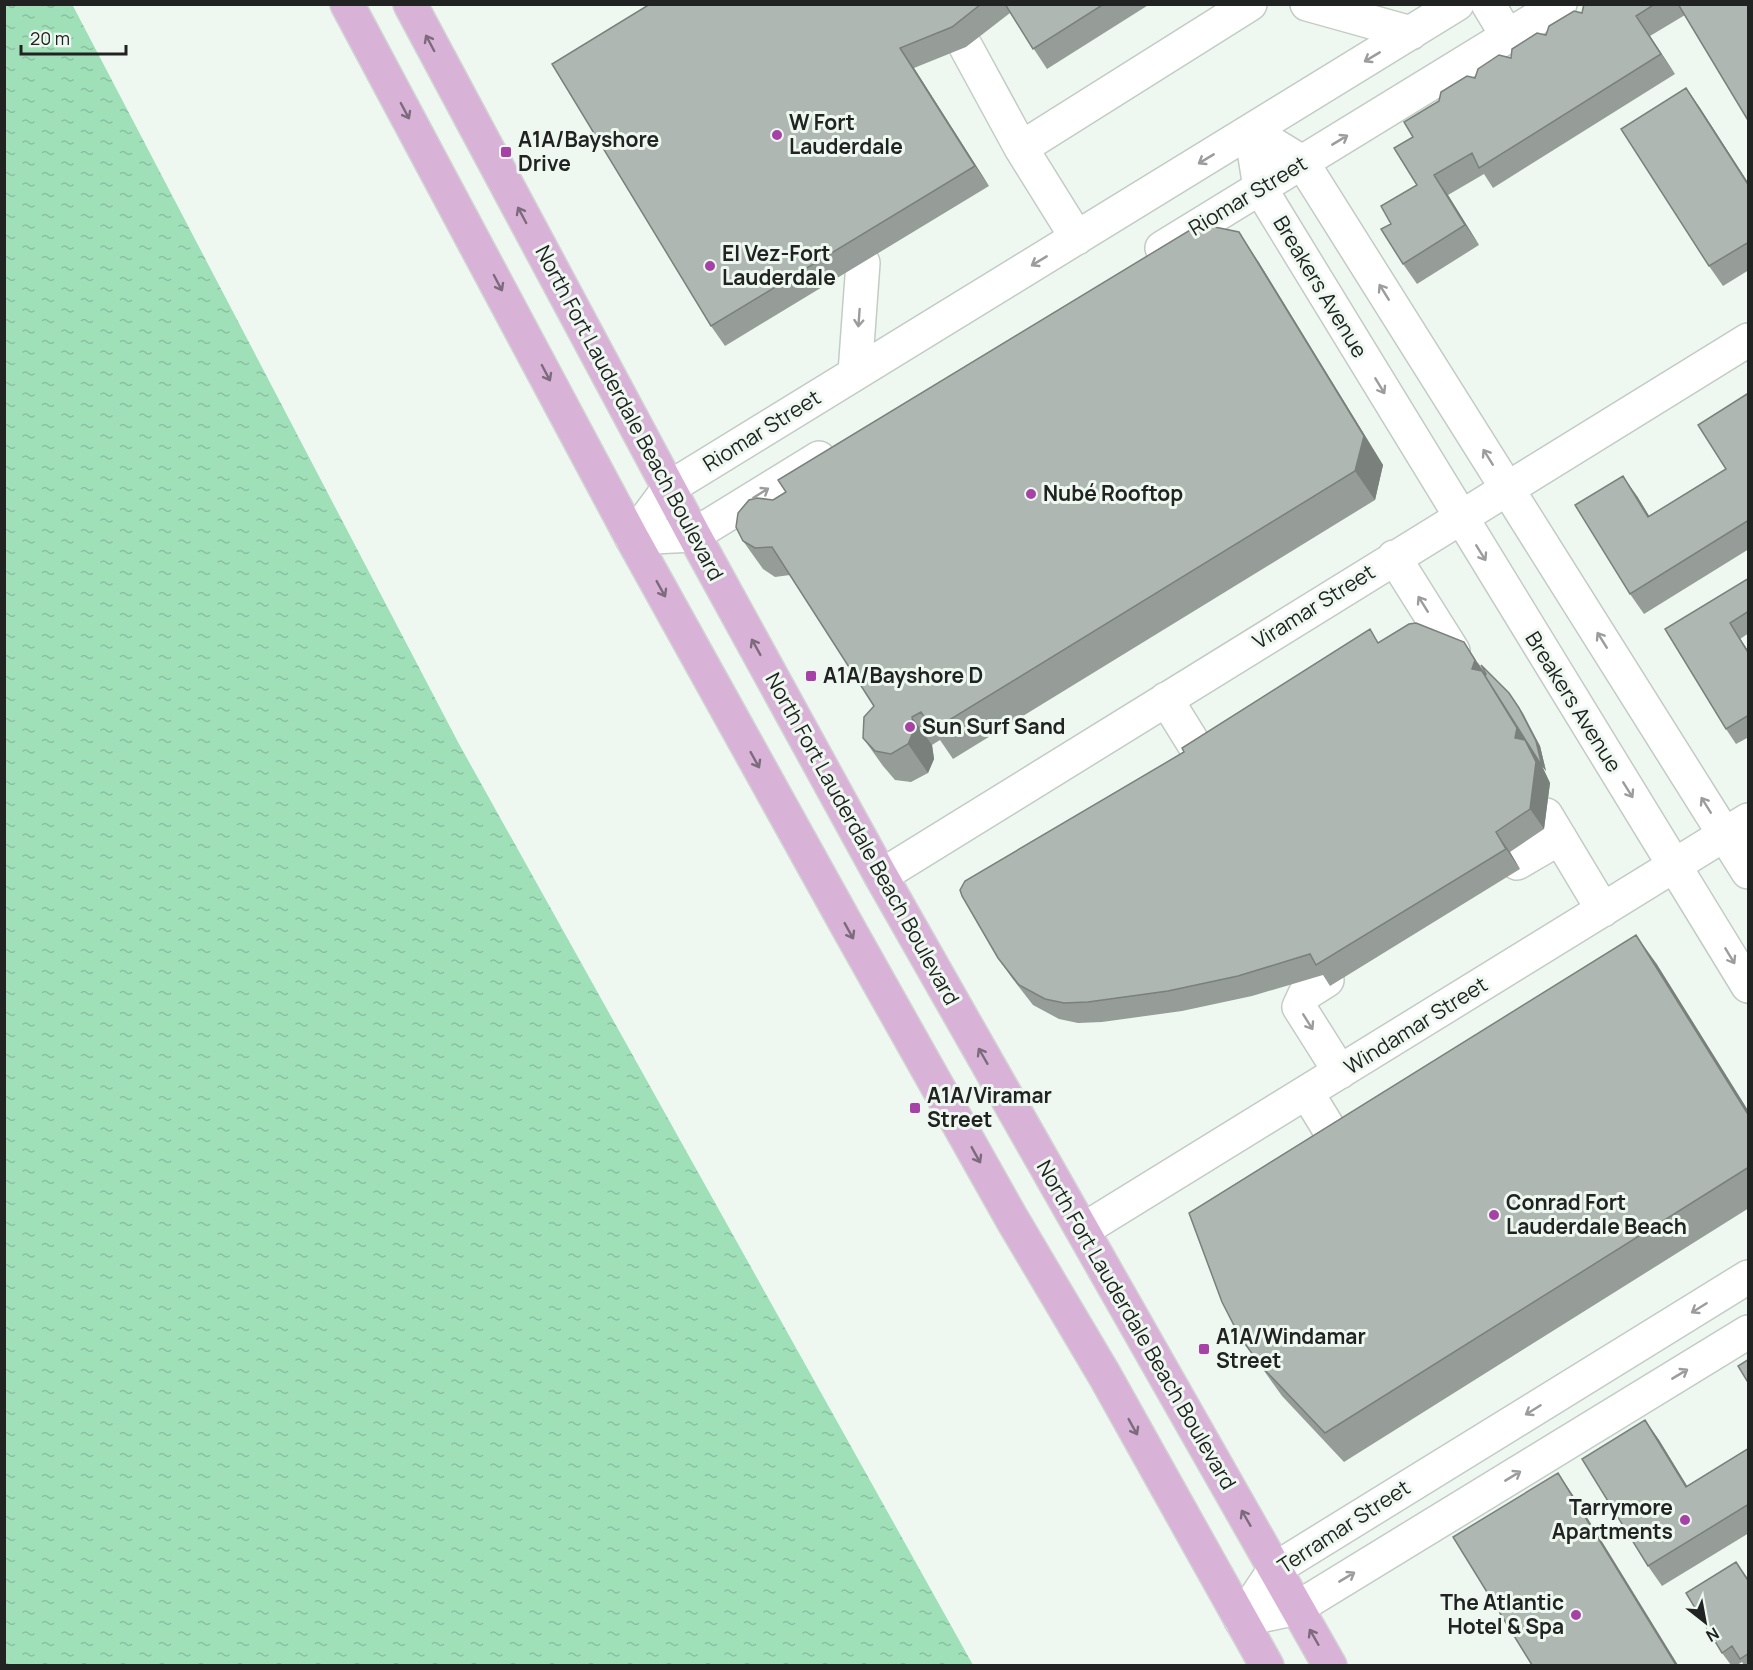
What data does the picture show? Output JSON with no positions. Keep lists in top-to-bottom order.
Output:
{
  "streets": {
    "main road": ["North Fort Lauderdale Beach Boulevard"],
    "street": [
      "Riomar Street",
      "Breakers Avenue",
      "Viramar Street",
      "Windamar Street",
      "Terramar Street"
    ]
  },
  "crossings": [
    ["Riomar Street", "Breakers Avenue"],
    ["Riomar Street", "North Fort Lauderdale Beach Boulevard"],
    ["Breakers Avenue", "Viramar Street"],
    ["Breakers Avenue", "Windamar Street"],
    ["North Fort Lauderdale Beach Boulevard", "Viramar Street"],
    ["North Fort Lauderdale Beach Boulevard", "Windamar Street"],
    ["North Fort Lauderdale Beach Boulevard", "Terramar Street"]
  ],
  "places": {
    "other": [
      "W Fort Lauderdale",
      "El Vez-Fort Lauderdale",
      "Nubé Rooftop",
      "Sun Surf Sand",
      "Conrad Fort Lauderdale Beach",
      "Tarrymore Apartments",
      "The Atlantic Hotel & Spa"
    ],
    "transit": [
      "A1A/Bayshore Drive",
      "A1A/Bayshore D",
      "A1A/Viramar Street",
      "A1A/Windamar Street"
    ]
  },
  "scale_bar": "20 m",
  "north": "bottom right"
}
